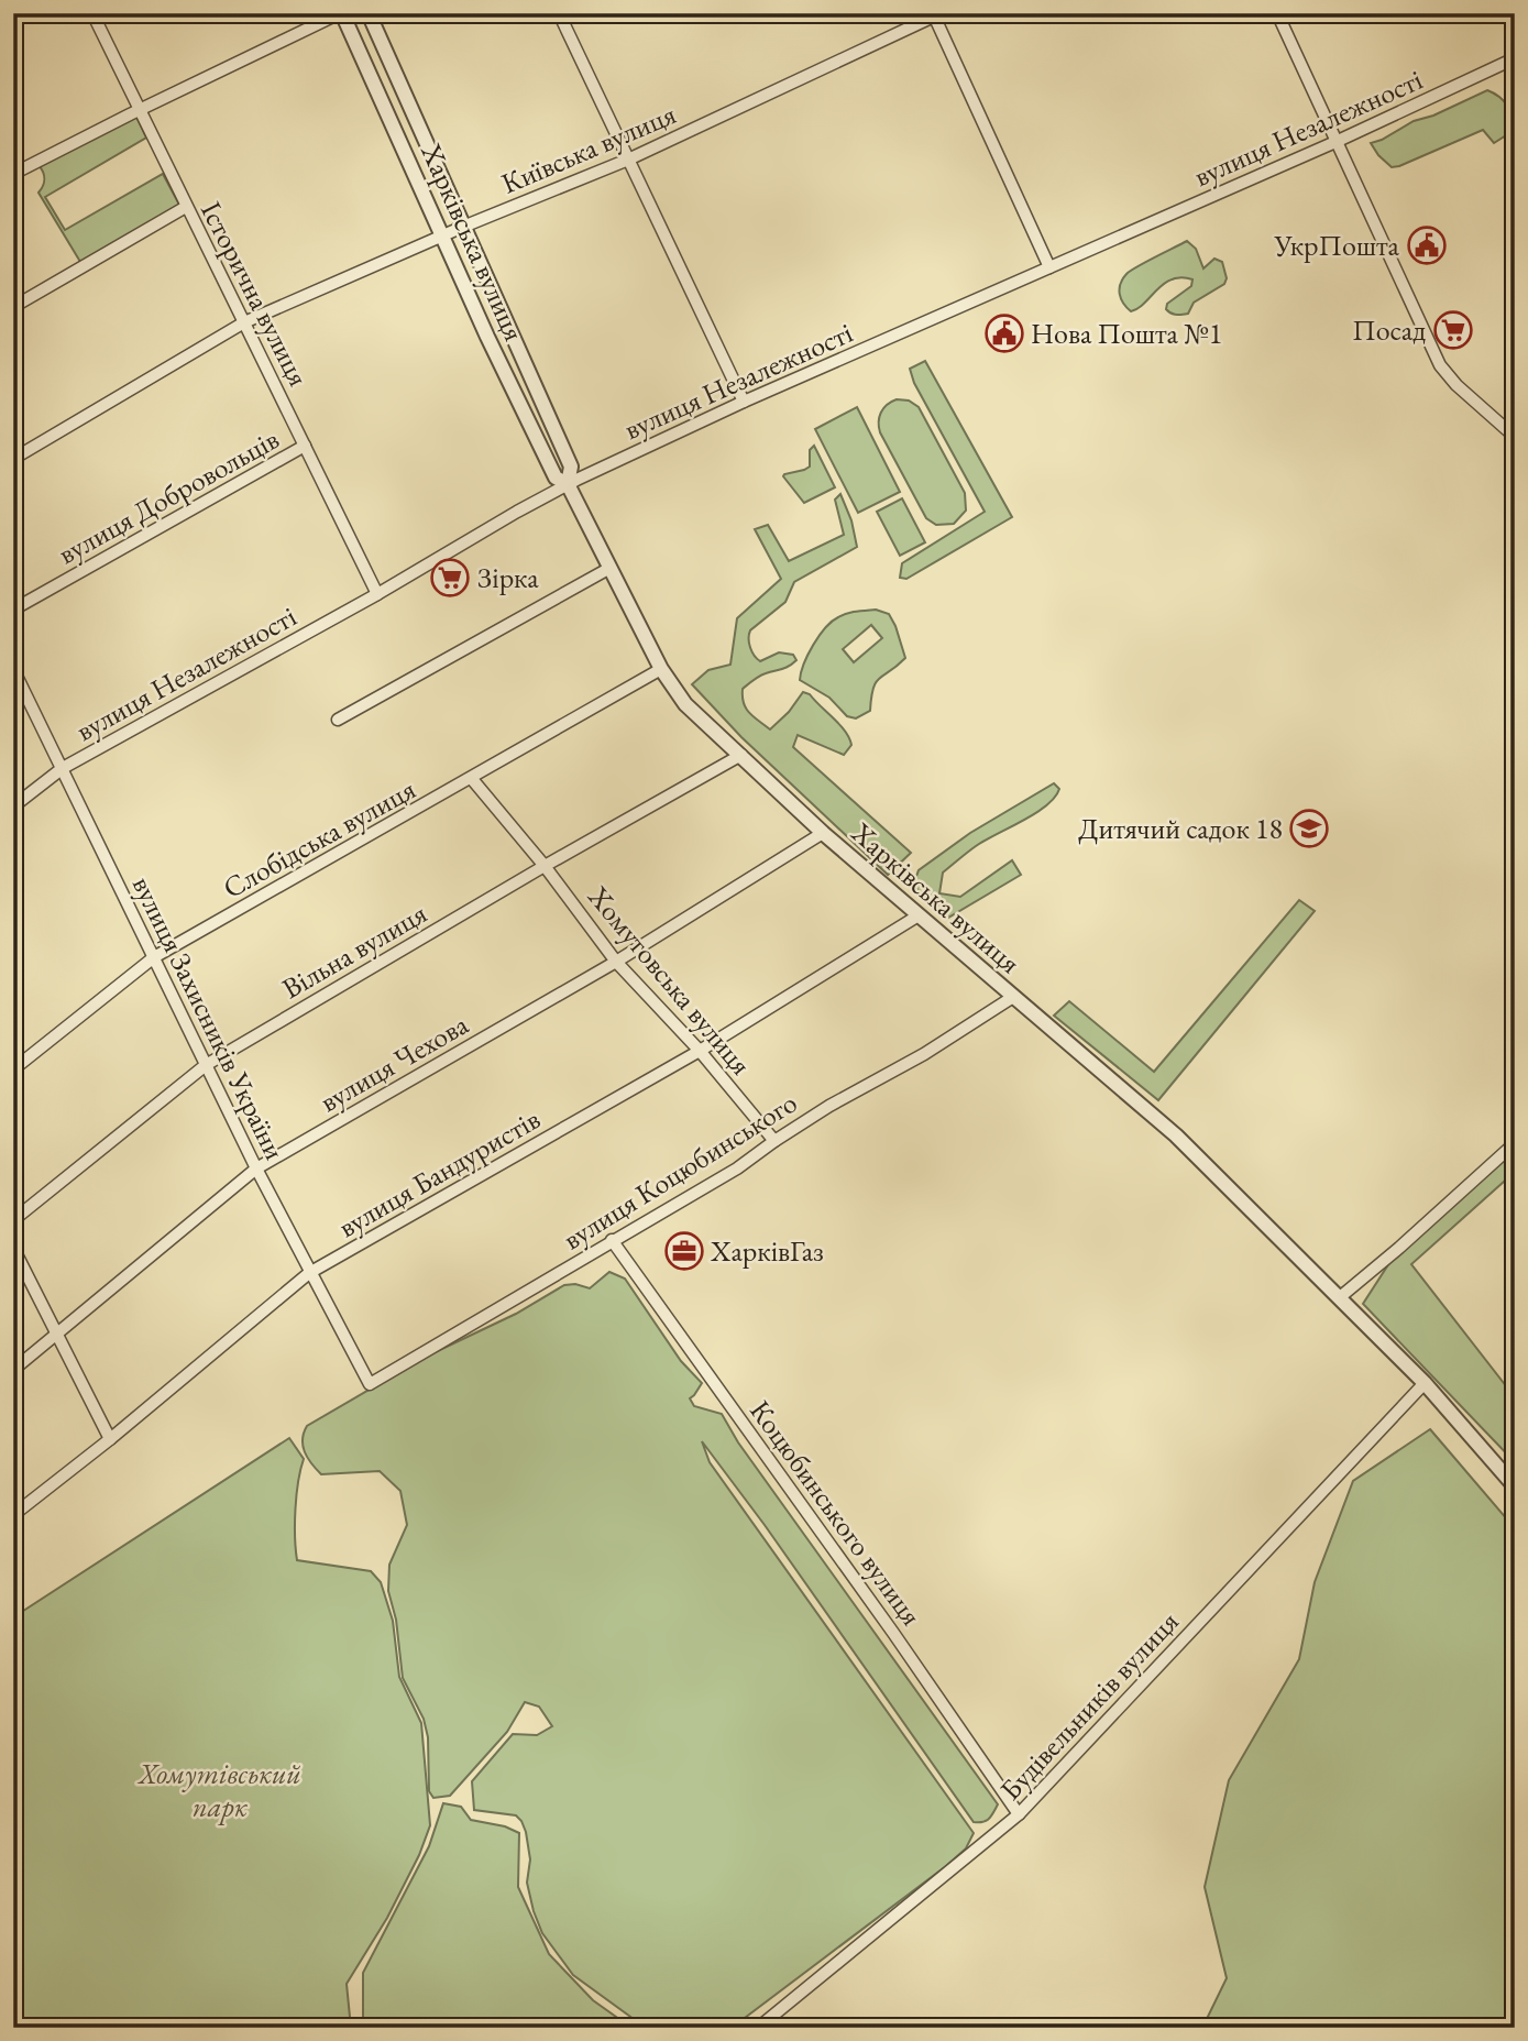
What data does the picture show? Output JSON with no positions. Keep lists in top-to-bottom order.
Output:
{
  "streets": {
    "street": [
      "вулиця Незалежності",
      "Київська вулиця",
      "Харківська вулиця",
      "Історична вулиця",
      "вулиця Добровольців",
      "Слобідська вулиця",
      "Вільна вулиця",
      "Хомутовська вулиця",
      "вулиця Захисників України",
      "вулиця Чехова",
      "вулиця Коцюбинського",
      "вулиця Бандуристів",
      "Коцюбинського вулиця",
      "Будівельників вулиця"
    ]
  },
  "crossings": [
    ["вулиця Незалежності", "Харківська вулиця"],
    ["вулиця Незалежності", "Історична вулиця"],
    ["вулиця Незалежності", "вулиця Захисників України"],
    ["Київська вулиця", "Харківська вулиця"],
    ["Київська вулиця", "Історична вулиця"],
    ["Харківська вулиця", "Слобідська вулиця"],
    ["Харківська вулиця", "Вільна вулиця"],
    ["Харківська вулиця", "вулиця Чехова"],
    ["Харківська вулиця", "вулиця Коцюбинського"],
    ["Харківська вулиця", "вулиця Бандуристів"],
    ["Харківська вулиця", "Будівельників вулиця"],
    ["Історична вулиця", "вулиця Добровольців"],
    ["Слобідська вулиця", "Хомутовська вулиця"],
    ["Слобідська вулиця", "вулиця Захисників України"],
    ["Вільна вулиця", "Хомутовська вулиця"],
    ["Вільна вулиця", "вулиця Захисників України"],
    ["Хомутовська вулиця", "вулиця Чехова"],
    ["Хомутовська вулиця", "вулиця Коцюбинського"],
    ["Хомутовська вулиця", "вулиця Бандуристів"],
    ["вулиця Захисників України", "вулиця Чехова"],
    ["вулиця Захисників України", "вулиця Коцюбинського"],
    ["вулиця Захисників України", "вулиця Бандуристів"],
    ["вулиця Коцюбинського", "Коцюбинського вулиця"],
    ["Коцюбинського вулиця", "Будівельників вулиця"]
  ],
  "parks": ["Хомутівський парк"],
  "places": {
    "public building": ["УкрПошта", "Нова Пошта №1"],
    "supermarket": ["Посад", "Зірка"],
    "school or university": ["Дитячий садок 18"],
    "office": ["ХарківГаз"]
  }
}
